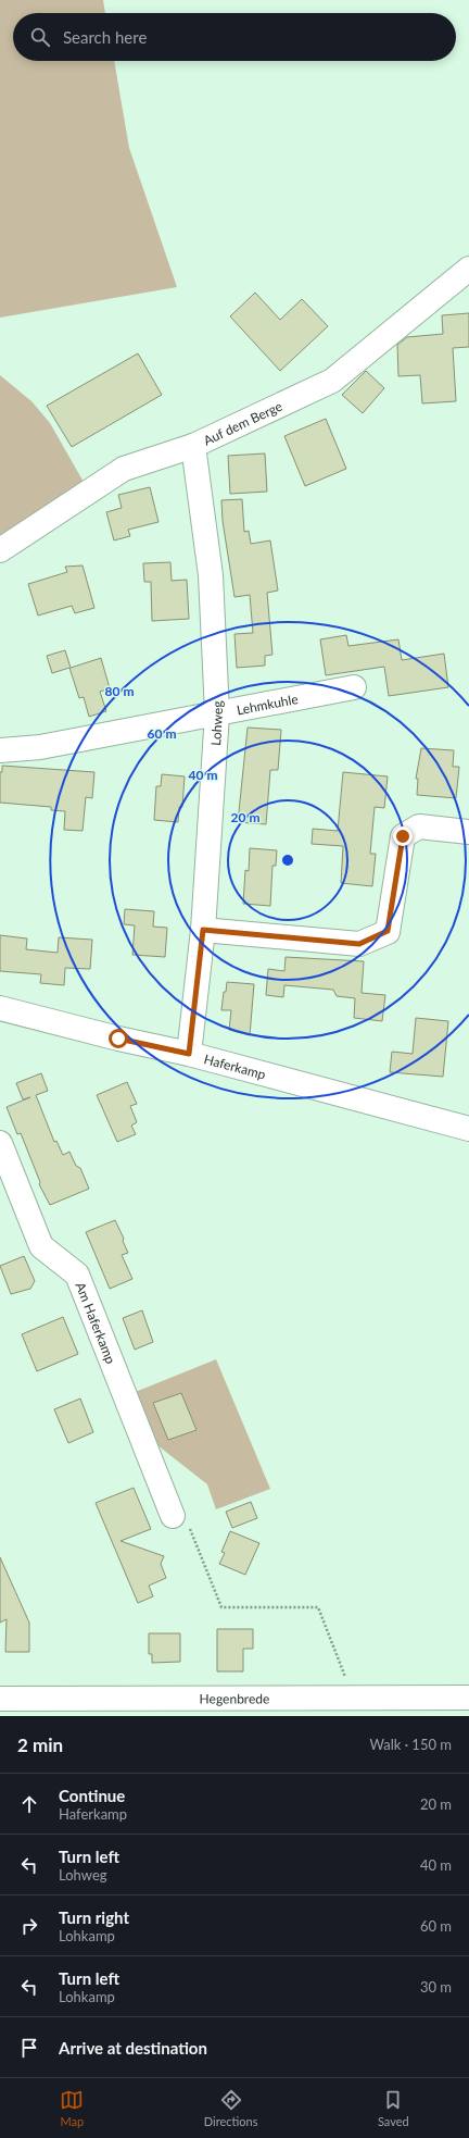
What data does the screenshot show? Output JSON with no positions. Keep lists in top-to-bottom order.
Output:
{
  "streets": {
    "street": [
      "Auf dem Berge",
      "Lehmkuhle",
      "Lohweg",
      "Haferkamp",
      "Am Haferkamp",
      "Hegenbrede"
    ]
  },
  "crossings": [
    ["Auf dem Berge", "Lohweg"],
    ["Lehmkuhle", "Lohweg"],
    ["Lohweg", "Haferkamp"]
  ],
  "page": {
    "search": "Search here",
    "heading": ["2 min", "Walk · 150 m"],
    "list": [
      ["Continue", "Haferkamp", "20 m"],
      ["Turn left", "Lohweg", "40 m"],
      ["Turn right", "Lohkamp", "60 m"],
      ["Turn left", "Lohkamp", "30 m"],
      "Arrive at destination"
    ],
    "nav": ["Map", "Directions", "Saved"]
  },
  "rings": [
    "80 m",
    "60 m",
    "40 m",
    "20 m"
  ]
}
